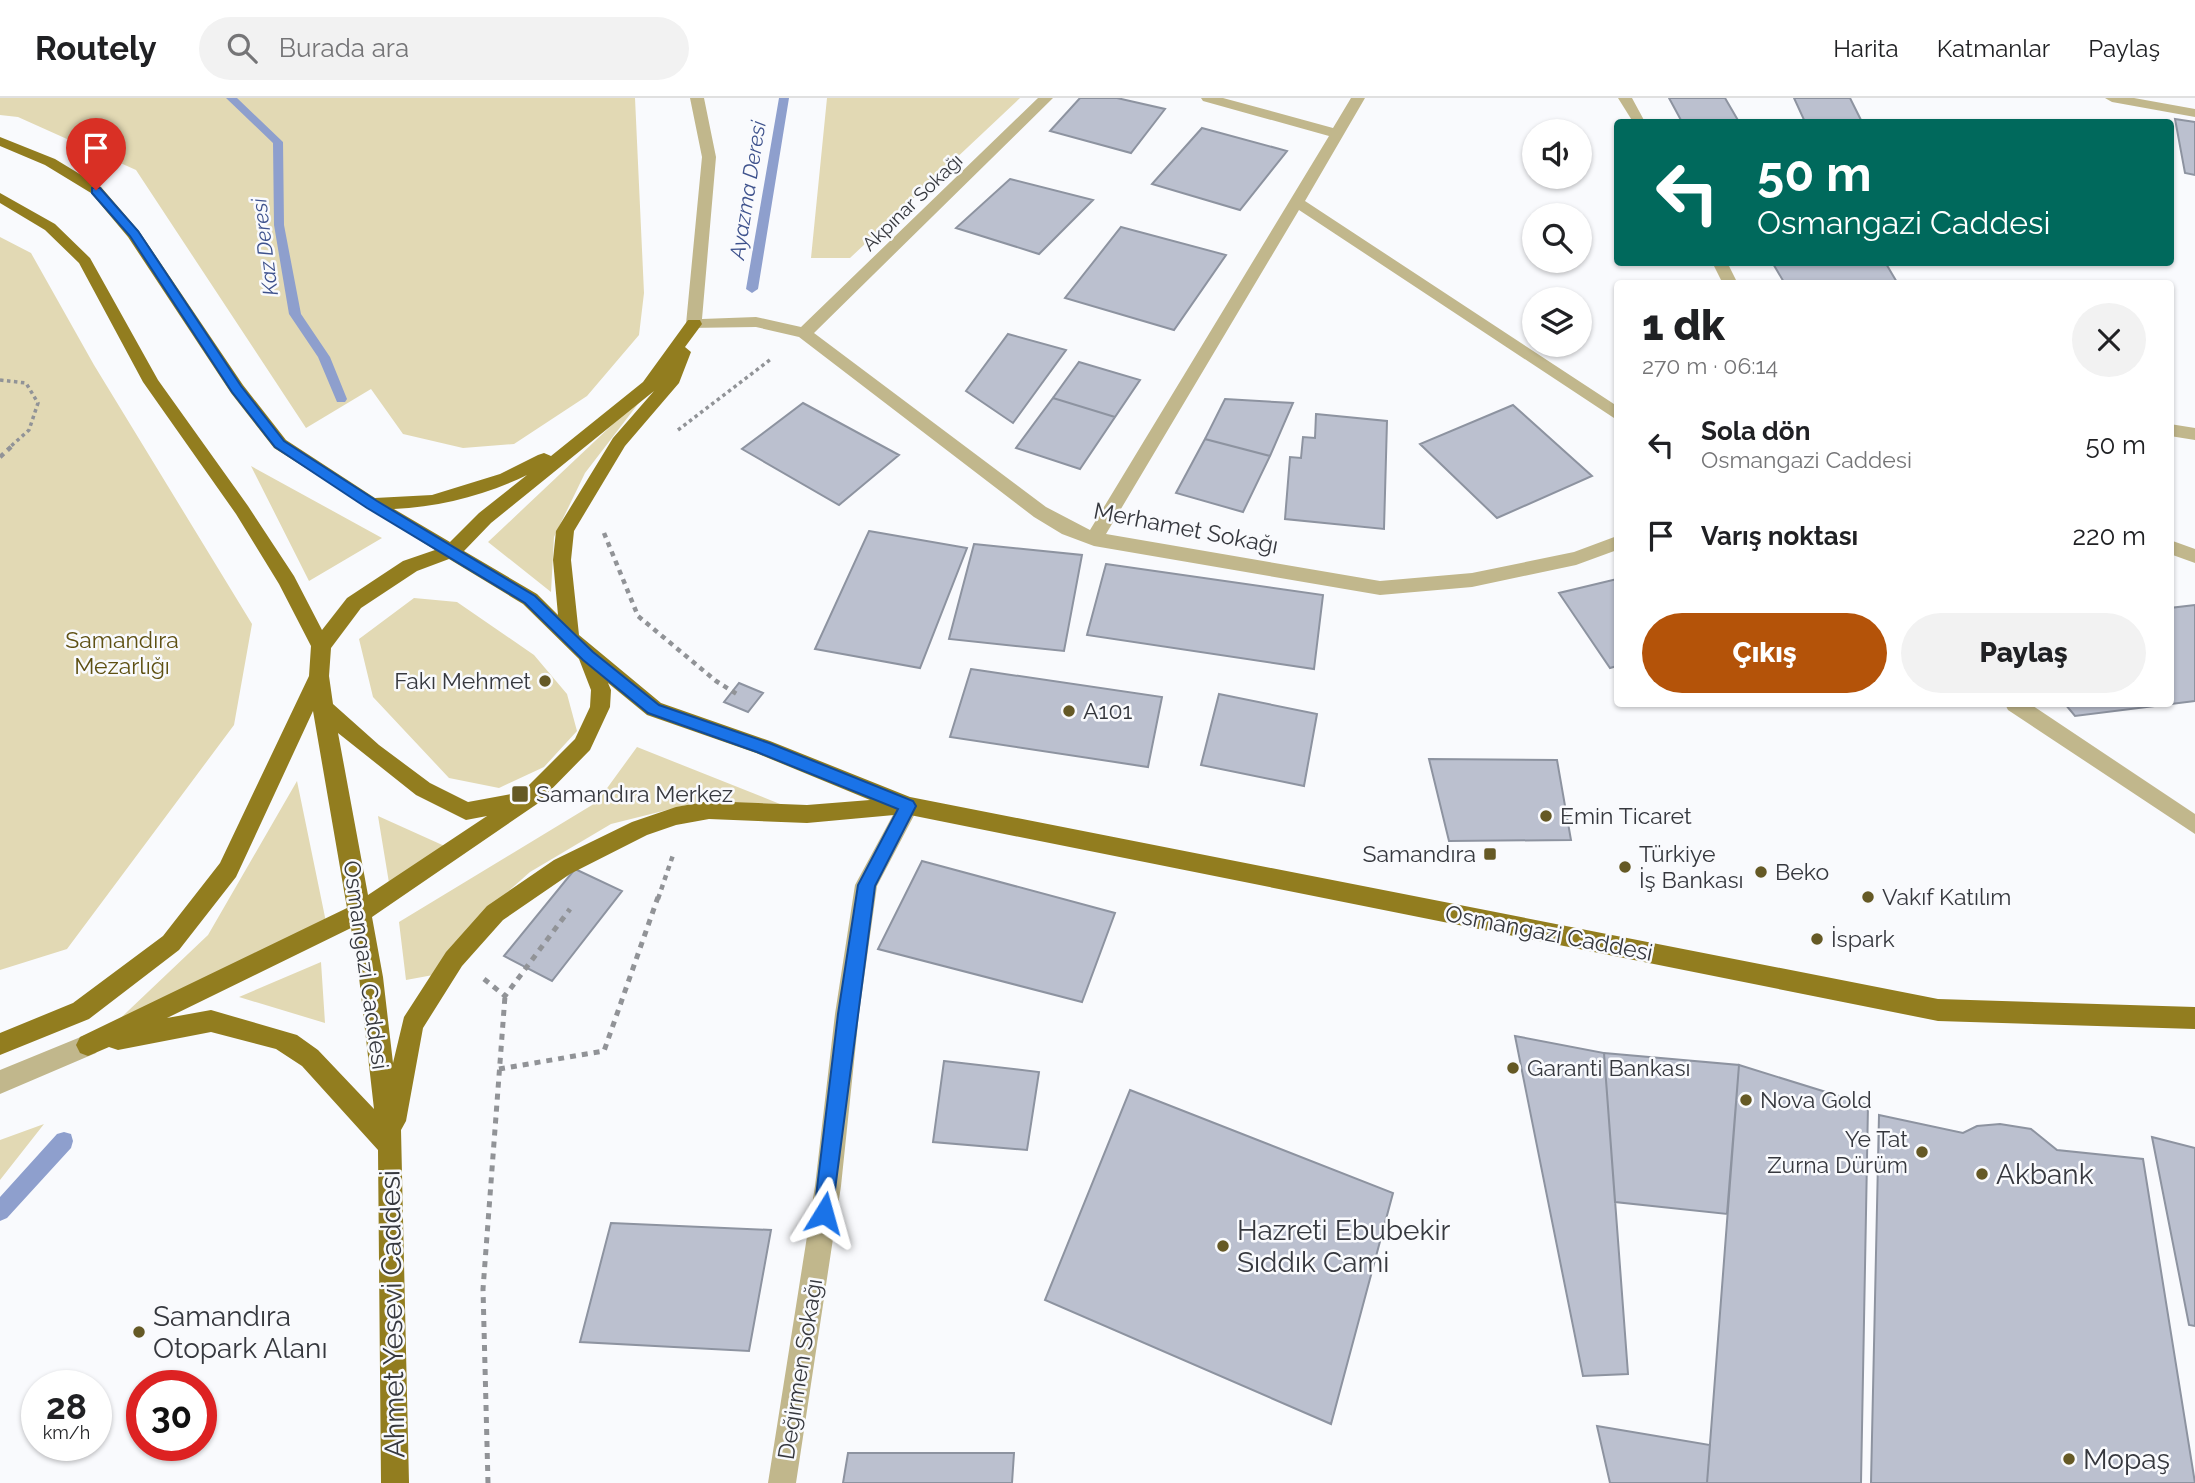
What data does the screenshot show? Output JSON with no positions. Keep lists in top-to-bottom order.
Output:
{
  "streets": {
    "main road": ["Osmangazi Caddesi", "Ahmet Yesevi Caddesi"],
    "street": ["Akpınar Sokağı", "Merhamet Sokağı", "Değirmen Sokağı"]
  },
  "crossings": [
    ["Akpınar Sokağı", "Merhamet Sokağı"],
    ["Osmangazi Caddesi", "Ahmet Yesevi Caddesi"],
    ["Osmangazi Caddesi", "Değirmen Sokağı"]
  ],
  "water": ["Ayazma Deresi", "Kaz Deresi"],
  "parks": ["Samandıra Mezarlığı"],
  "places": {
    "other": [
      "Fakı Mehmet",
      "A101",
      "Emin Ticaret",
      "Türkiye İş Bankası",
      "Beko",
      "Vakıf Katılım",
      "İspark",
      "Garanti Bankası",
      "Nova Gold",
      "Ye Tat Zurna Dürüm",
      "Akbank",
      "Hazreti Ebubekir Sıddık Cami",
      "Samandıra Otopark Alanı",
      "Mopaş"
    ],
    "transit": ["Samandıra Merkez", "Samandıra"]
  },
  "page": {
    "header": "Routely",
    "search": "Burada ara",
    "nav": ["Harita", "Katmanlar", "Paylaş"],
    "turn": ["50 m", "Osmangazi Caddesi"],
    "heading": ["1 dk", "270 m · 06:14"],
    "list": [
      {
        "name": "Sola dön",
        "note": "Osmangazi Caddesi",
        "value": "50 m"
      },
      {
        "name": "Varış noktası",
        "value": "220 m"
      }
    ],
    "buttons": ["Çıkış", "Paylaş"],
    "speed": "28 km/h",
    "limit": "30"
  }
}
